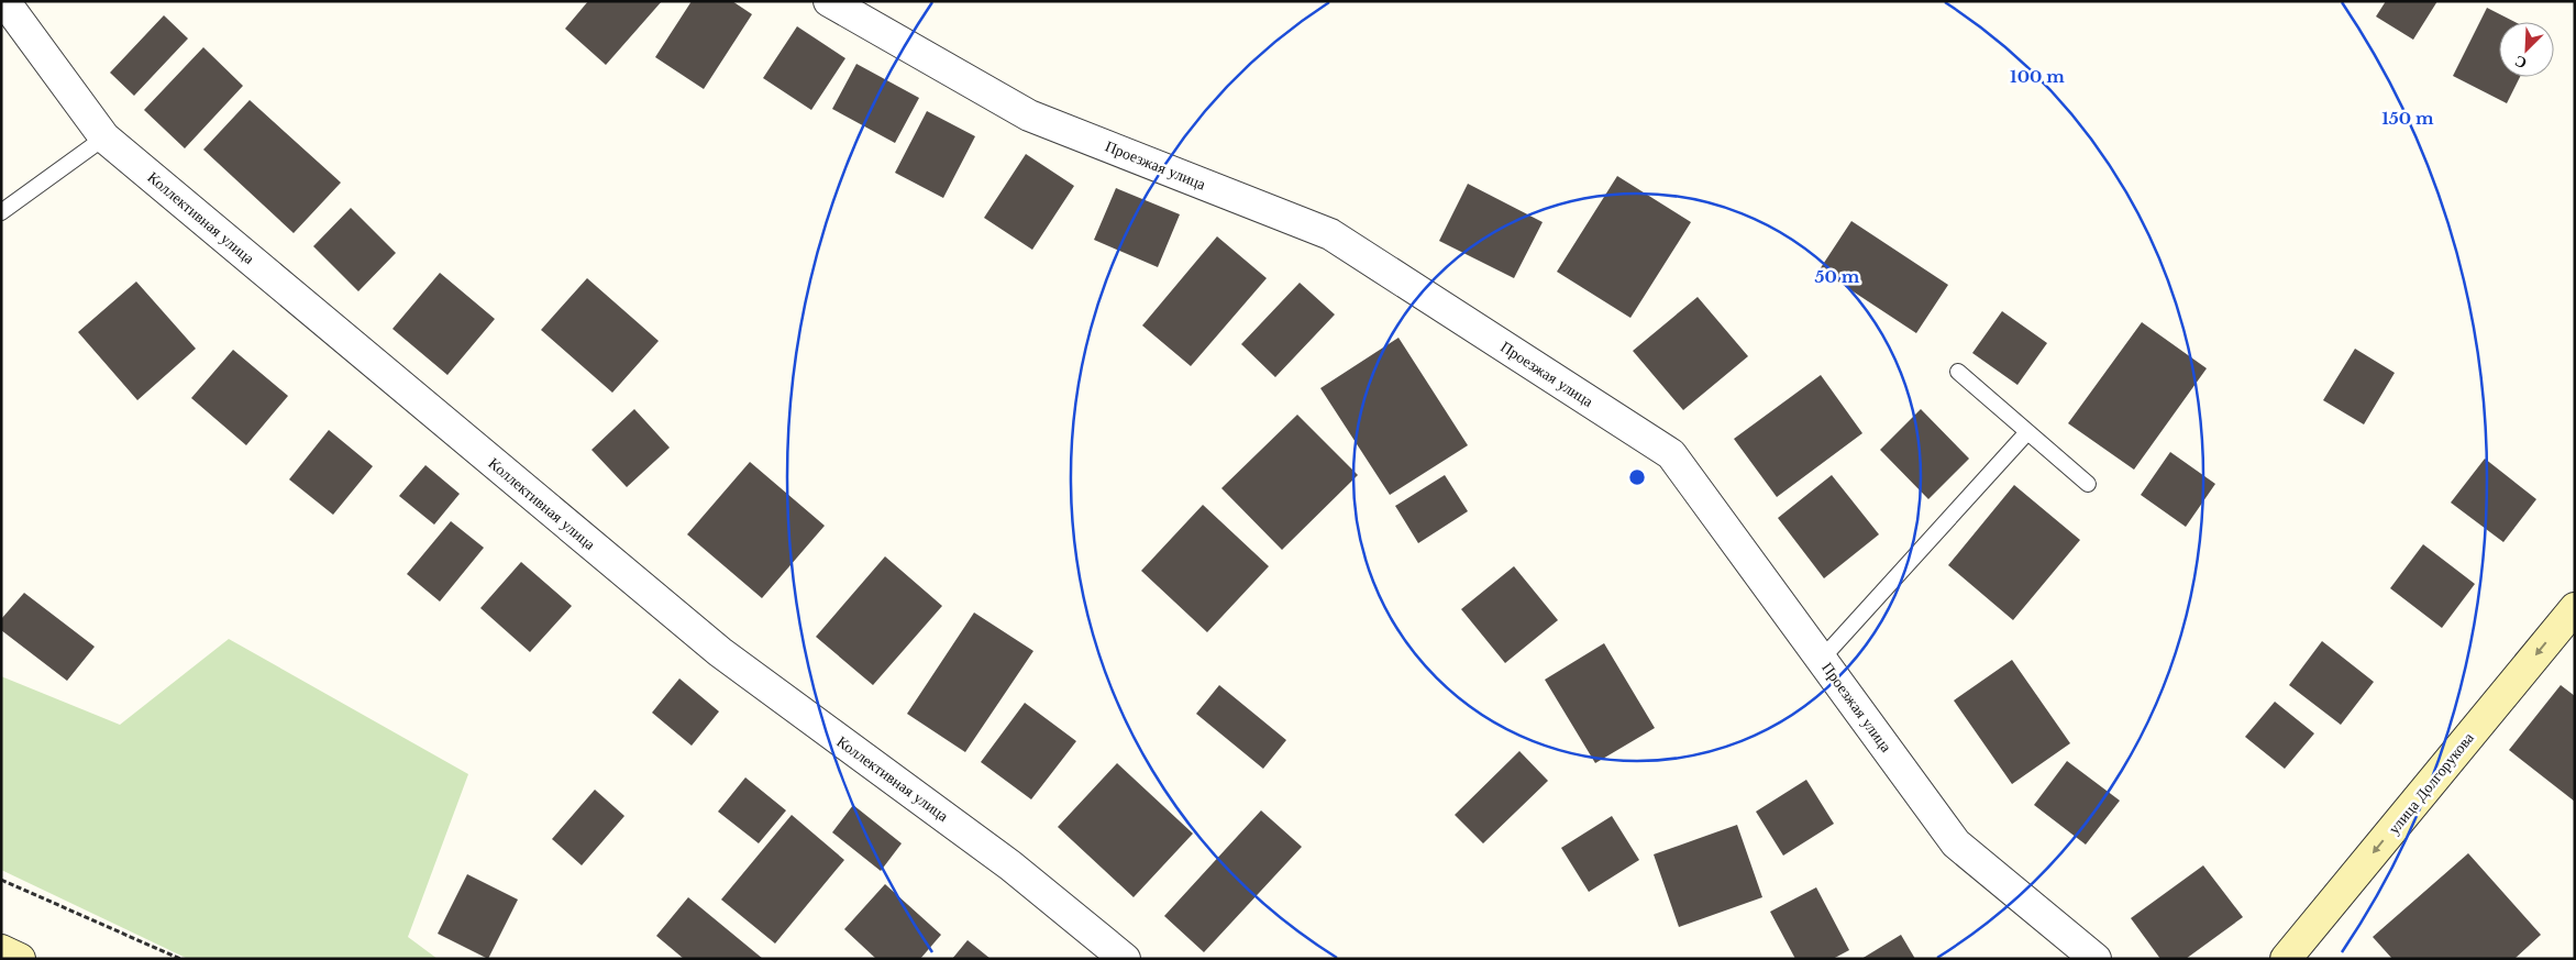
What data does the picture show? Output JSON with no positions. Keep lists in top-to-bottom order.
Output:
{
  "streets": {
    "main road": ["улица Долгорукова"],
    "street": ["Проезжая улица", "Коллективная улица"]
  },
  "one_way": ["улица Долгорукова"],
  "north": "bottom left",
  "rings": ["100 m", "150 m", "50 m"]
}
